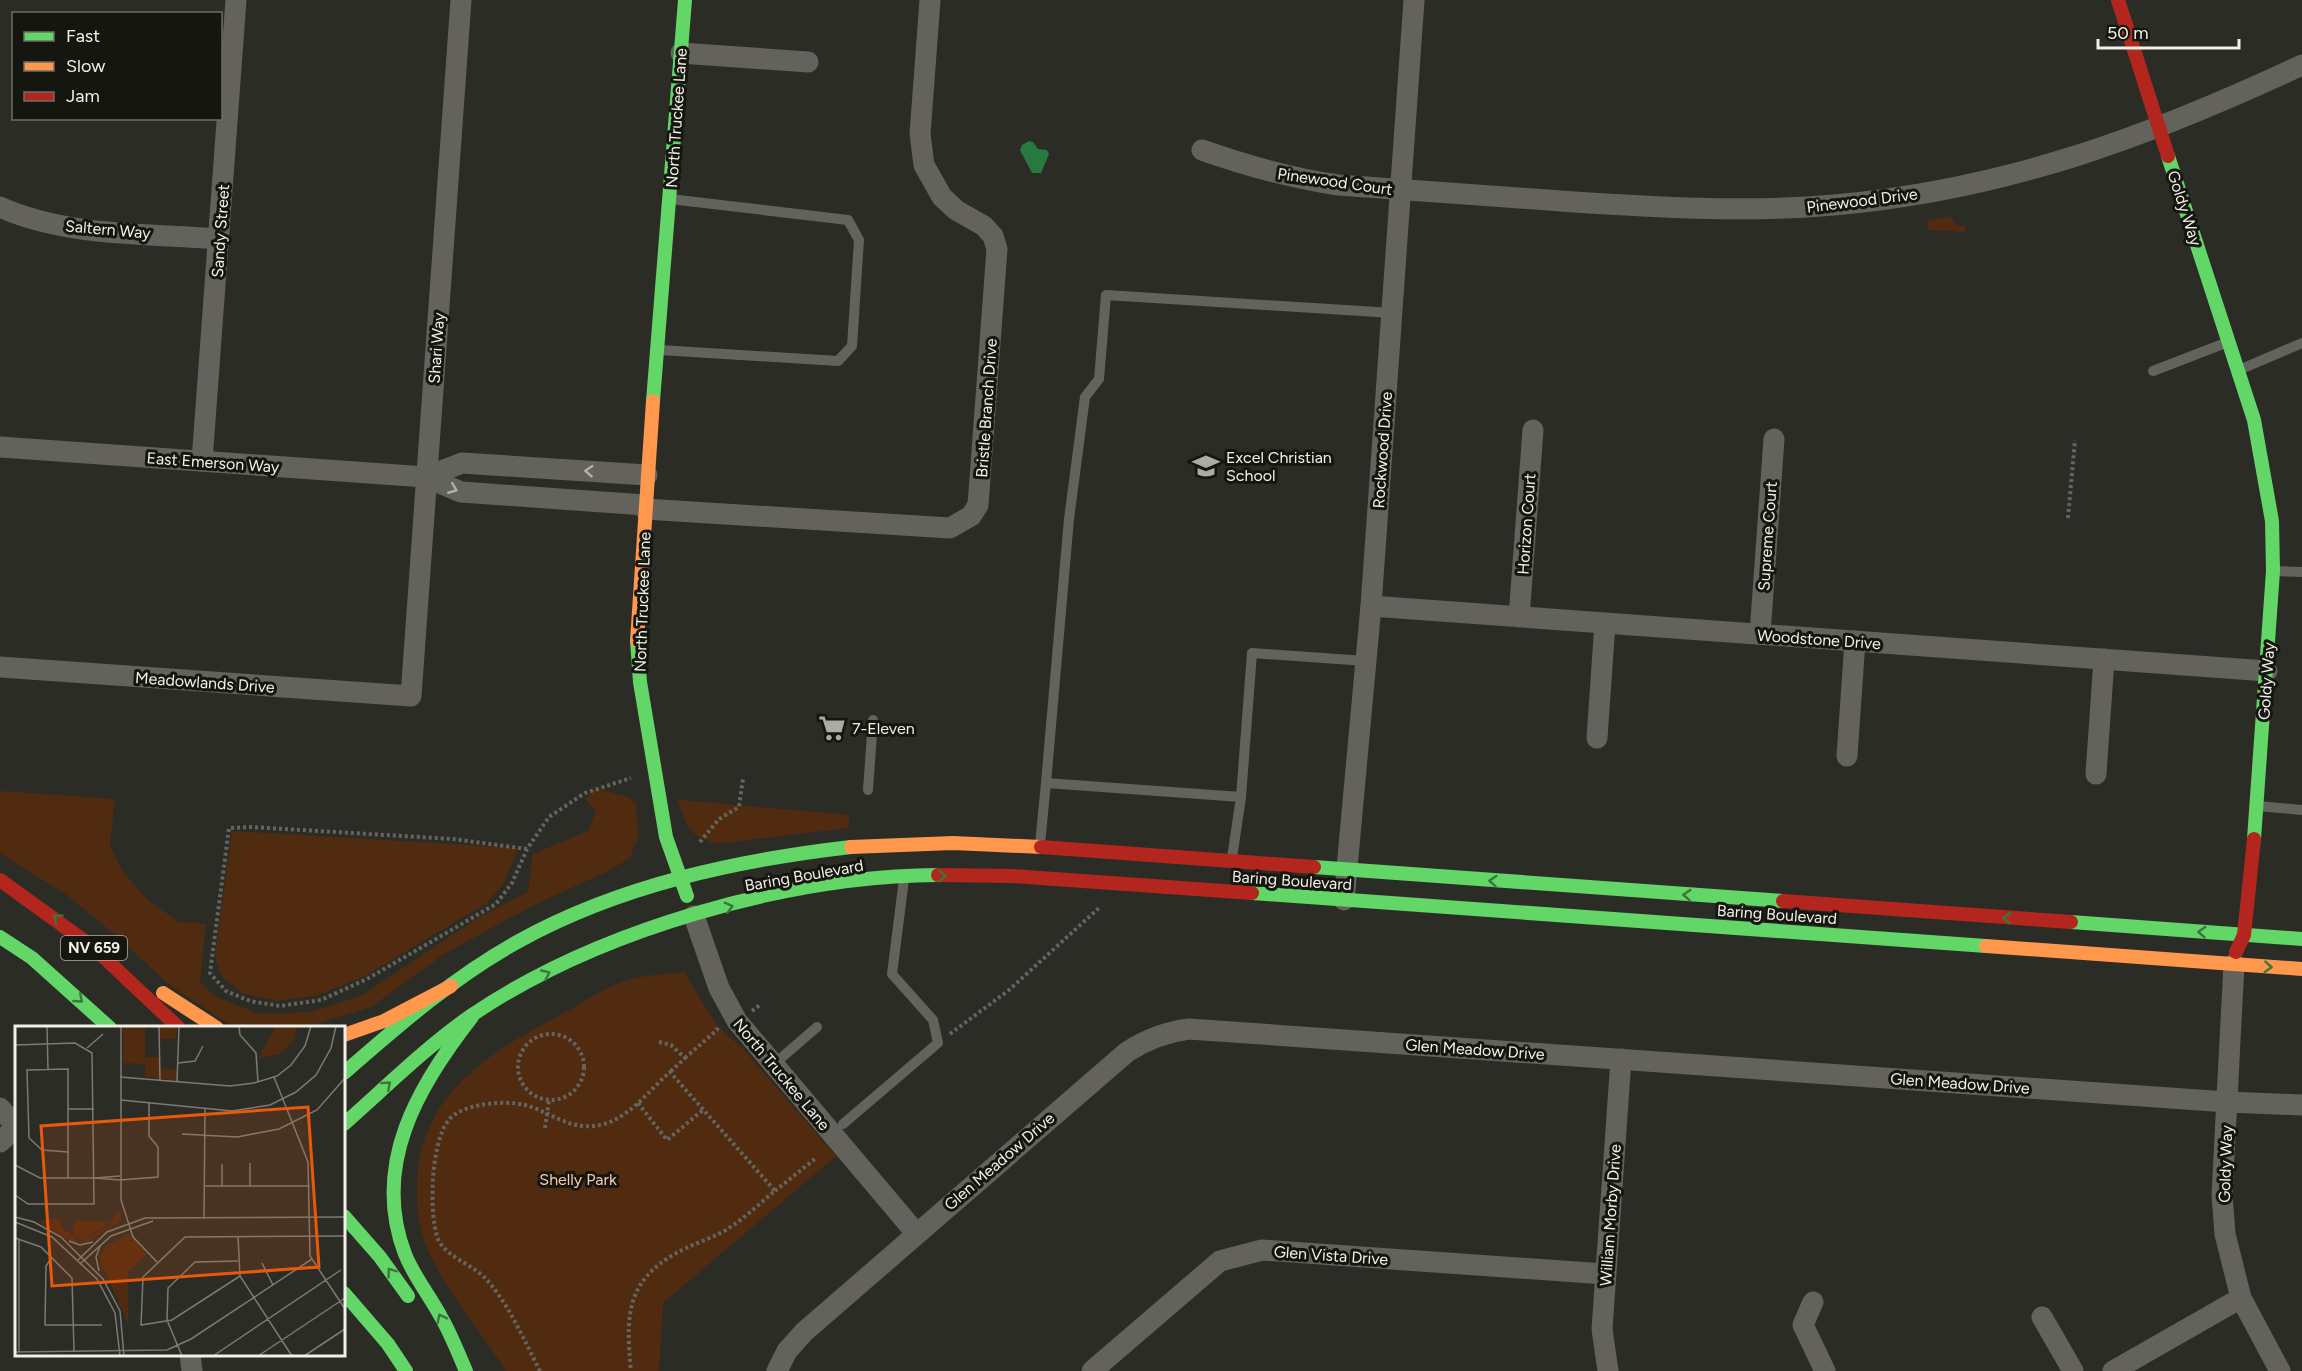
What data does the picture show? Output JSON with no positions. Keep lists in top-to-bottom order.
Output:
{
  "streets": {
    "main road": [
      "North Truckee Lane",
      "Goldy Way",
      "Baring Boulevard",
      "NV 659"
    ],
    "street": [
      "Pinewood Court",
      "Pinewood Drive",
      "Saltern Way",
      "Sandy Street",
      "Shari Way",
      "Bristle Branch Drive",
      "Rockwood Drive",
      "East Emerson Way",
      "Horizon Court",
      "Supreme Court",
      "Woodstone Drive",
      "Meadowlands Drive",
      "Glen Meadow Drive",
      "William Morby Drive",
      "Glen Vista Drive"
    ]
  },
  "crossings": [
    ["North Truckee Lane", "Bristle Branch Drive"],
    ["North Truckee Lane", "East Emerson Way"],
    ["North Truckee Lane", "Baring Boulevard"],
    ["North Truckee Lane", "Glen Meadow Drive"],
    ["Pinewood Court", "Pinewood Drive"],
    ["Pinewood Court", "Rockwood Drive"],
    ["Pinewood Drive", "Goldy Way"],
    ["Pinewood Drive", "Rockwood Drive"],
    ["Goldy Way", "Woodstone Drive"],
    ["Goldy Way", "Baring Boulevard"],
    ["Goldy Way", "Glen Meadow Drive"],
    ["Saltern Way", "Sandy Street"],
    ["Sandy Street", "East Emerson Way"],
    ["Shari Way", "East Emerson Way"],
    ["Shari Way", "Meadowlands Drive"],
    ["Bristle Branch Drive", "East Emerson Way"],
    ["Rockwood Drive", "Woodstone Drive"],
    ["Rockwood Drive", "Baring Boulevard"],
    ["Horizon Court", "Woodstone Drive"],
    ["Supreme Court", "Woodstone Drive"],
    ["Glen Meadow Drive", "William Morby Drive"],
    ["William Morby Drive", "Glen Vista Drive"]
  ],
  "parks": ["Shelly Park"],
  "places": {
    "school or university": ["Excel Christian School"],
    "supermarket": ["7-Eleven"]
  },
  "legend": ["Fast", "Slow", "Jam"],
  "scale_bar": "50 m"
}
